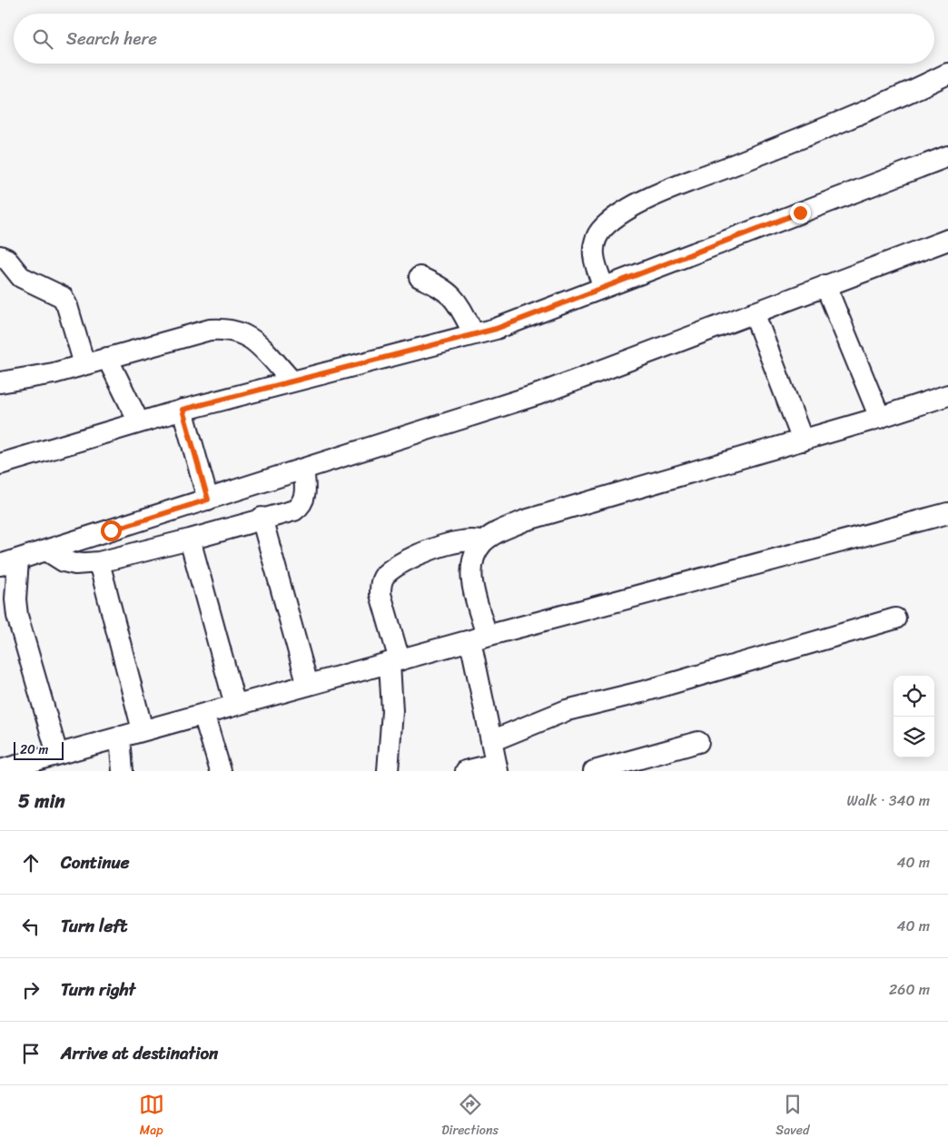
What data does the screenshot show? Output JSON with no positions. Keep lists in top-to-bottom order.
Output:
{
  "scale_bar": "20 m",
  "page": {
    "search": "Search here",
    "scale": "20 m",
    "heading": ["5 min", "Walk · 340 m"],
    "list": [
      ["Continue", "40 m"],
      ["Turn left", "40 m"],
      ["Turn right", "260 m"],
      "Arrive at destination"
    ],
    "nav": ["Map", "Directions", "Saved"]
  }
}
